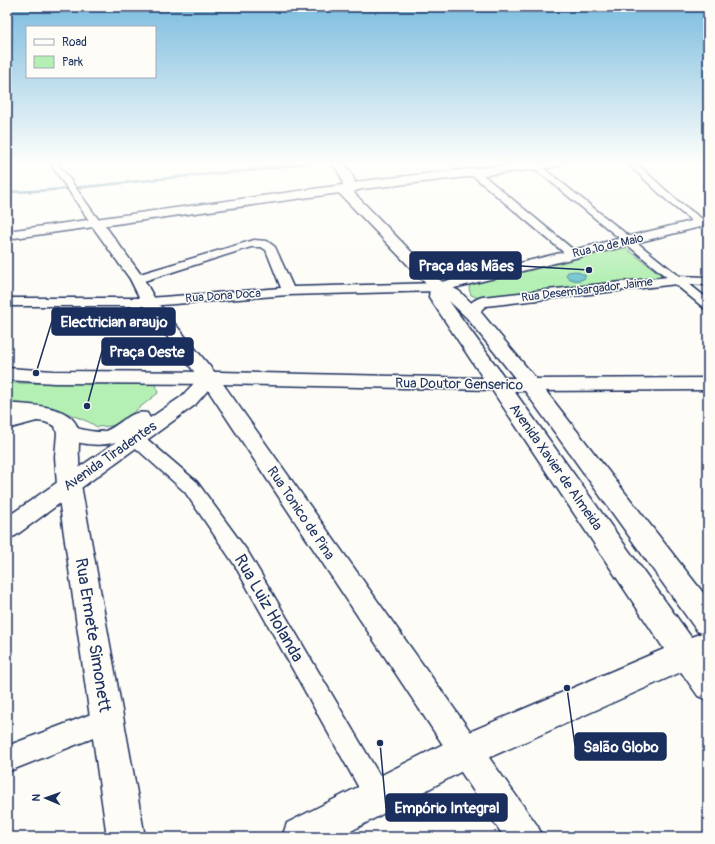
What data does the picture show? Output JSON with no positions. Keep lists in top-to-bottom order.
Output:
{
  "streets": {
    "main road": ["Rua Doutor Genserico", "Avenida Xavier de Almeida", "Rua Ermete Simonett"],
    "street": [
      "Rua 1º de Maio",
      "Rua Desembargador Jaime",
      "Rua Dona Doca",
      "Avenida Tiradentes",
      "Rua Tonico de Pina",
      "Rua Luiz Holanda"
    ]
  },
  "crossings": [
    ["Rua 1º de Maio", "Rua Dona Doca"],
    ["Rua 1º de Maio", "Avenida Xavier de Almeida"],
    ["Rua Desembargador Jaime", "Avenida Xavier de Almeida"],
    ["Rua Dona Doca", "Avenida Xavier de Almeida"],
    ["Rua Dona Doca", "Rua Tonico de Pina"],
    ["Rua Doutor Genserico", "Avenida Tiradentes"],
    ["Rua Doutor Genserico", "Avenida Xavier de Almeida"],
    ["Rua Doutor Genserico", "Rua Tonico de Pina"],
    ["Avenida Tiradentes", "Rua Tonico de Pina"],
    ["Avenida Tiradentes", "Rua Luiz Holanda"],
    ["Avenida Tiradentes", "Rua Ermete Simonett"]
  ],
  "places": [
    "Praça das Mães",
    "Electrician araujo",
    "Praça Oeste",
    "Salão Globo",
    "Empório Integral"
  ],
  "legend": ["Road", "Park"],
  "north": "left"
}
